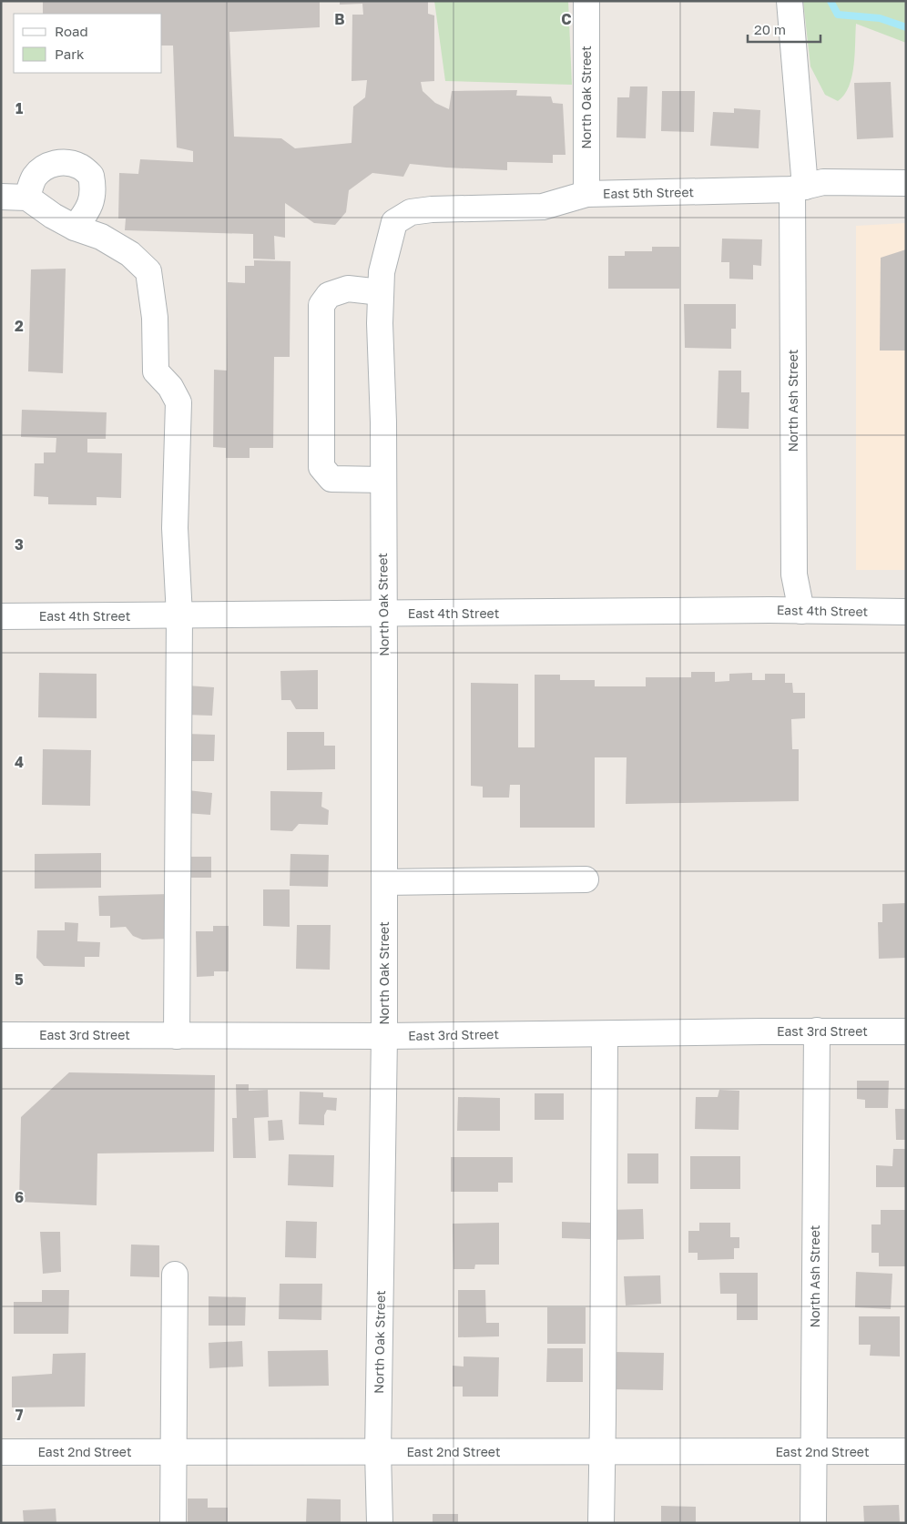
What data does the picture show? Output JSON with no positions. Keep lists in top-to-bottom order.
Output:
{
  "streets": {
    "street": [
      "North Oak Street",
      "East 5th Street",
      "North Ash Street",
      "East 4th Street",
      "East 3rd Street",
      "East 2nd Street"
    ]
  },
  "crossings": [
    ["North Oak Street", "East 5th Street"],
    ["North Oak Street", "East 4th Street"],
    ["North Oak Street", "East 3rd Street"],
    ["North Oak Street", "East 2nd Street"],
    ["East 5th Street", "North Ash Street"],
    ["North Ash Street", "East 4th Street"],
    ["North Ash Street", "East 3rd Street"],
    ["North Ash Street", "East 2nd Street"]
  ],
  "legend": ["Road", "Park"],
  "scale_bar": "20 m",
  "grid": {
    "columns": ["B", "C"],
    "rows": [
      "1",
      "2",
      "3",
      "4",
      "5",
      "6",
      "7"
    ]
  }
}
